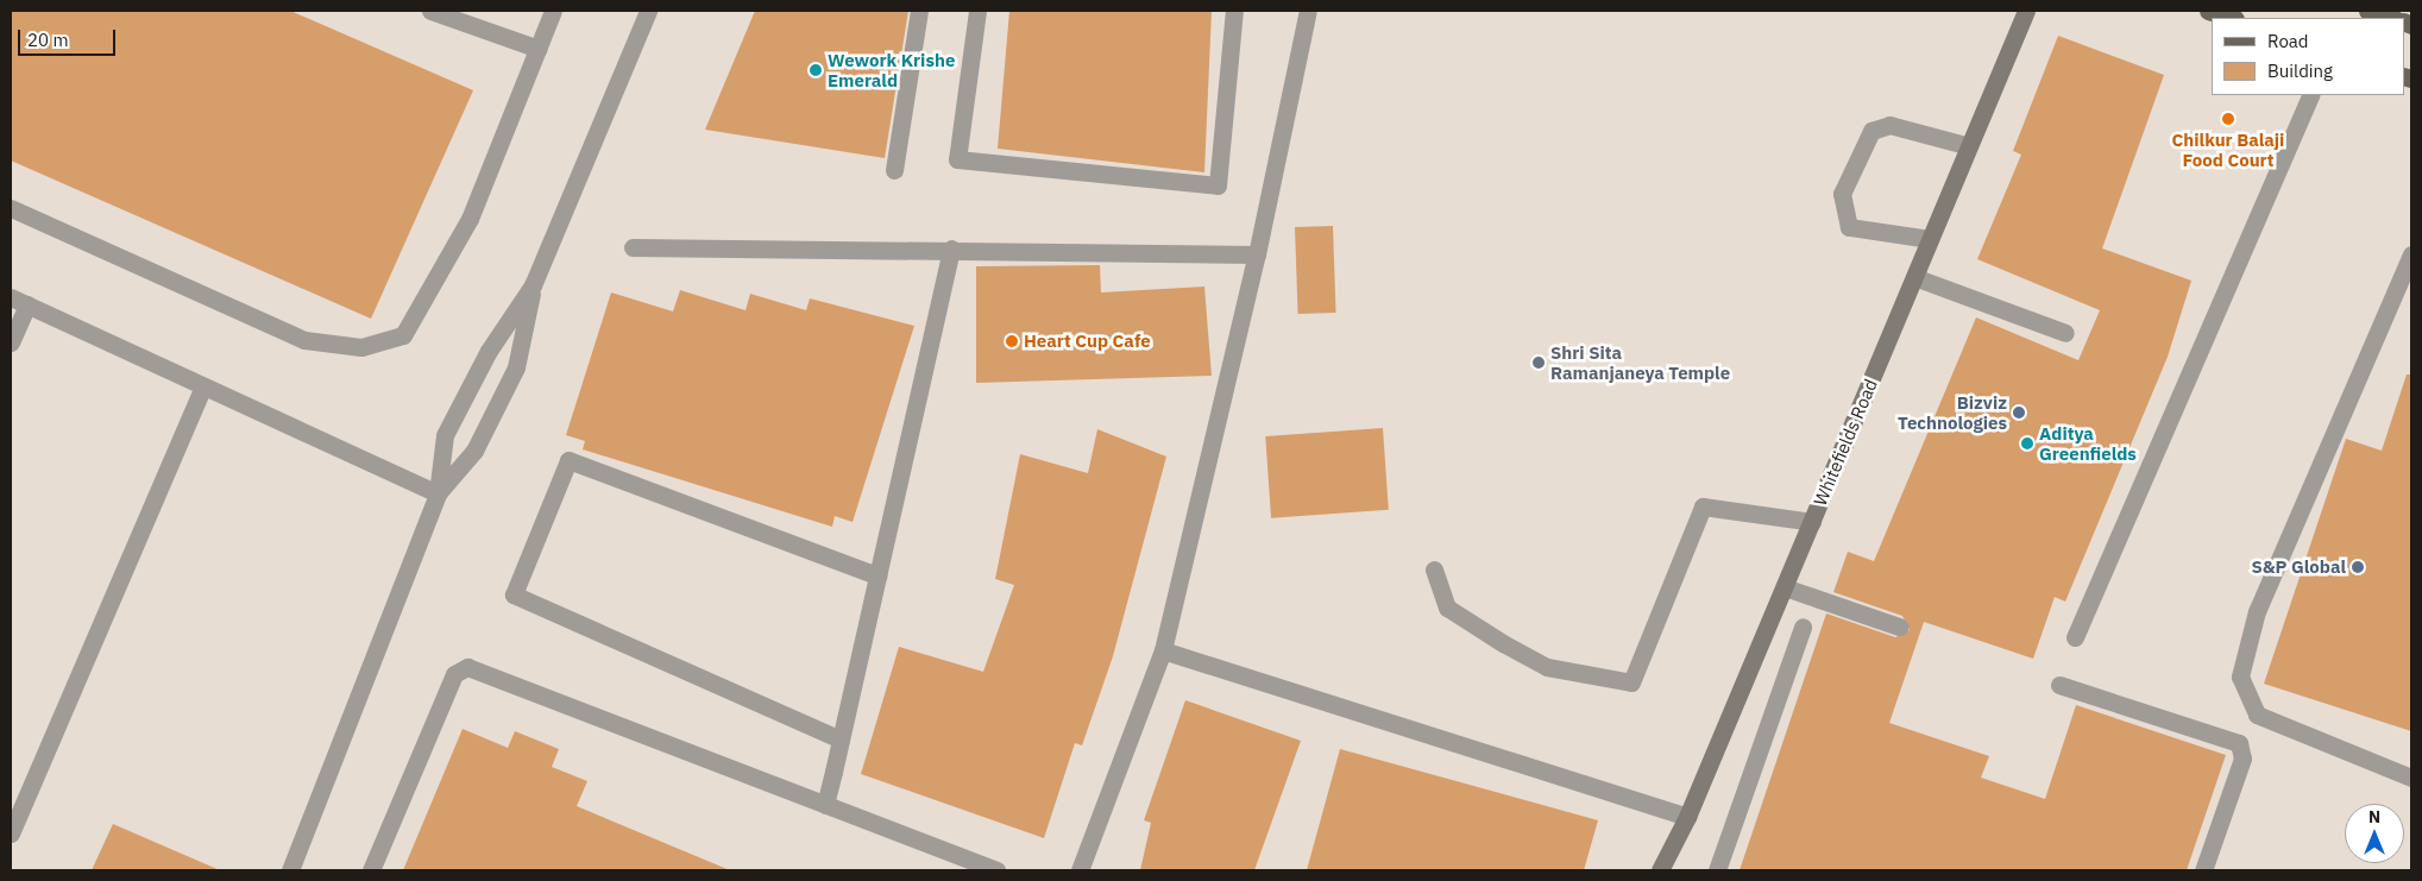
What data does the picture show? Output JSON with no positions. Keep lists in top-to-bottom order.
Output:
{
  "streets": {
    "street": ["Whitefields Road"]
  },
  "places": [
    "Wework Krishe Emerald",
    "Chilkur Balaji Food Court",
    "Heart Cup Cafe",
    "Shri Sita Ramanjaneya Temple",
    "Bizviz Technologies",
    "Aditya Greenfields",
    "S&P Global"
  ],
  "legend": ["Road", "Building"],
  "scale_bar": "20 m",
  "north": "top"
}
